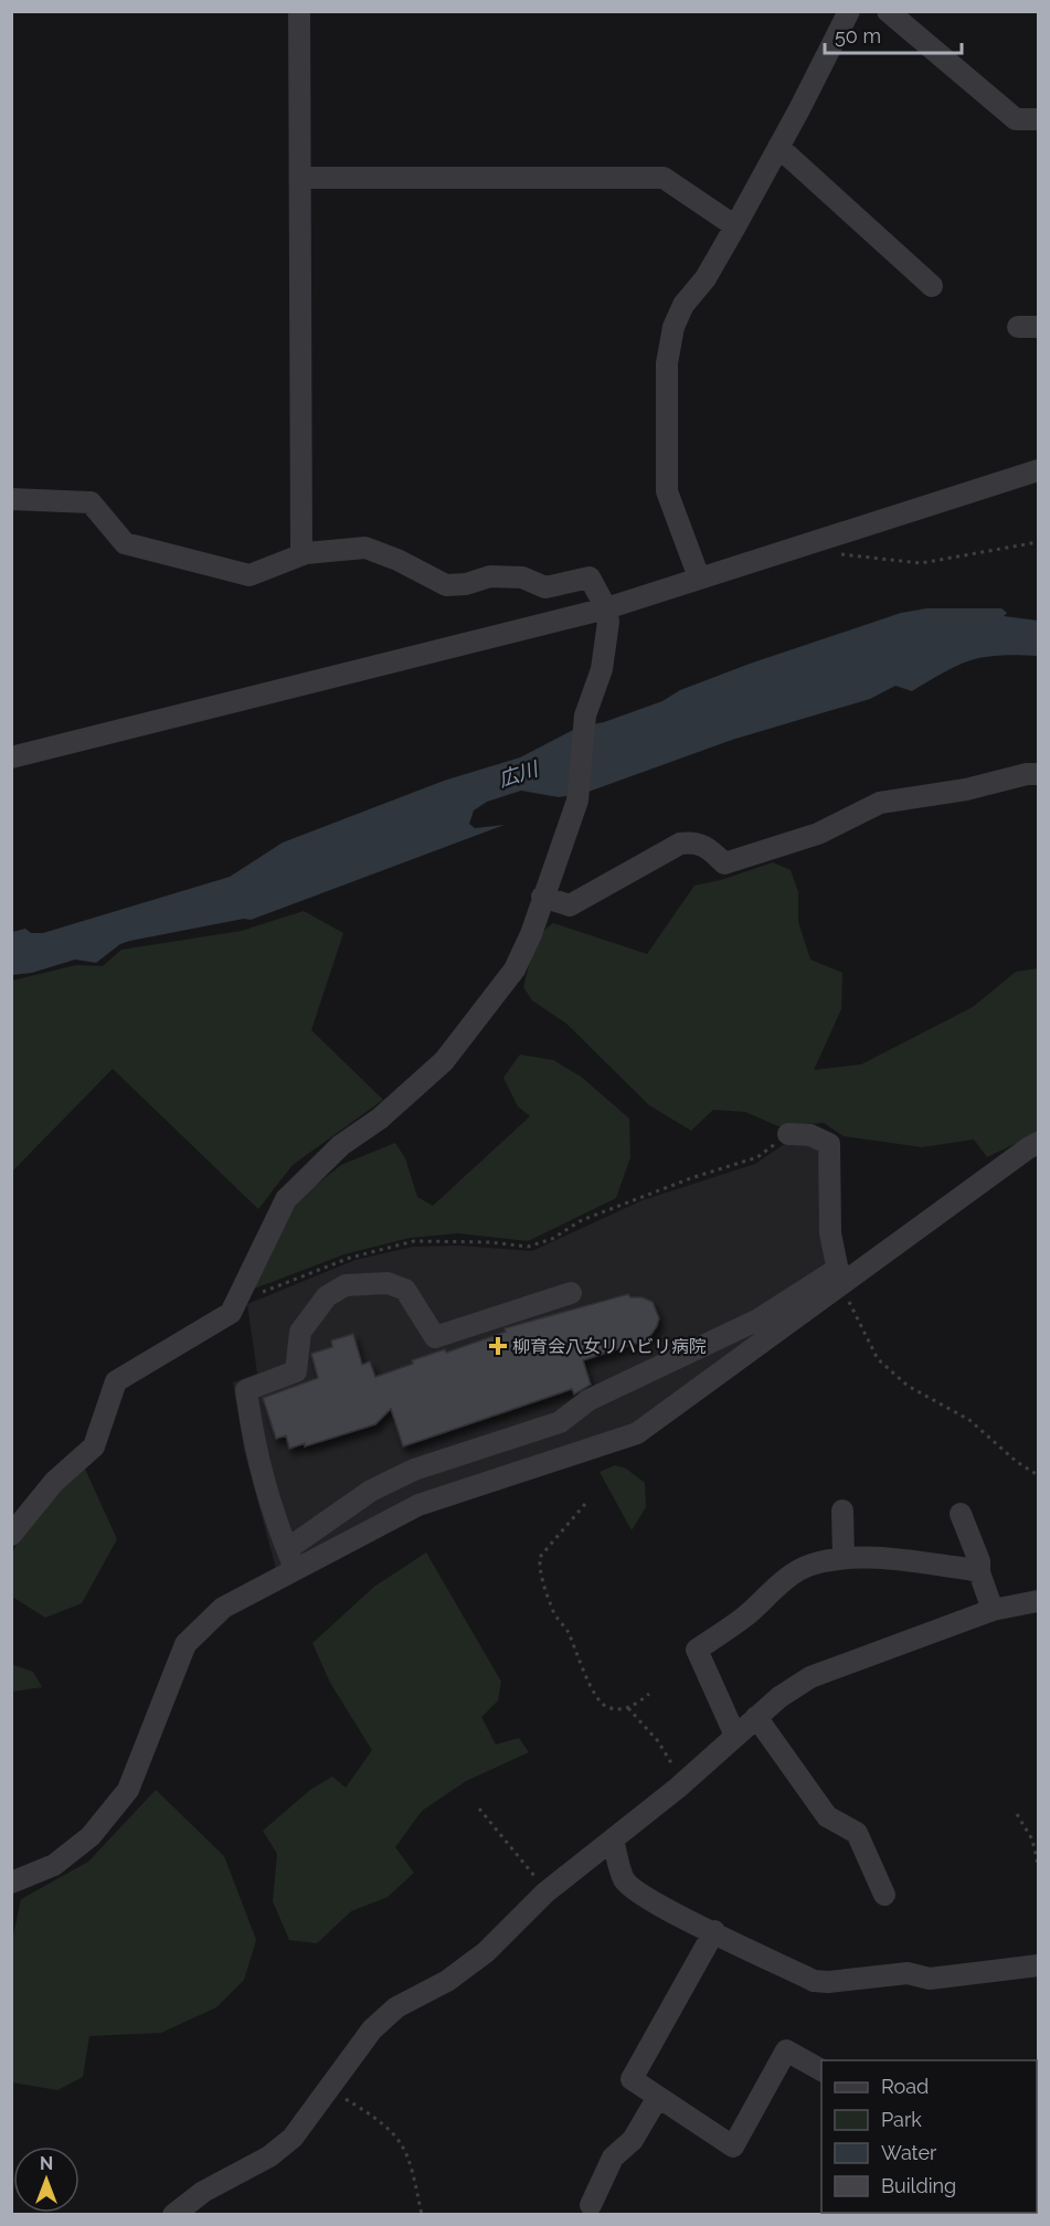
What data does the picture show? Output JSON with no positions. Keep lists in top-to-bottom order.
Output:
{
  "water": ["広川"],
  "places": {
    "health": ["柳育会八女リハビリ病院"]
  },
  "legend": [
    "Road",
    "Park",
    "Water",
    "Building"
  ],
  "scale_bar": "50 m",
  "north": "top"
}
